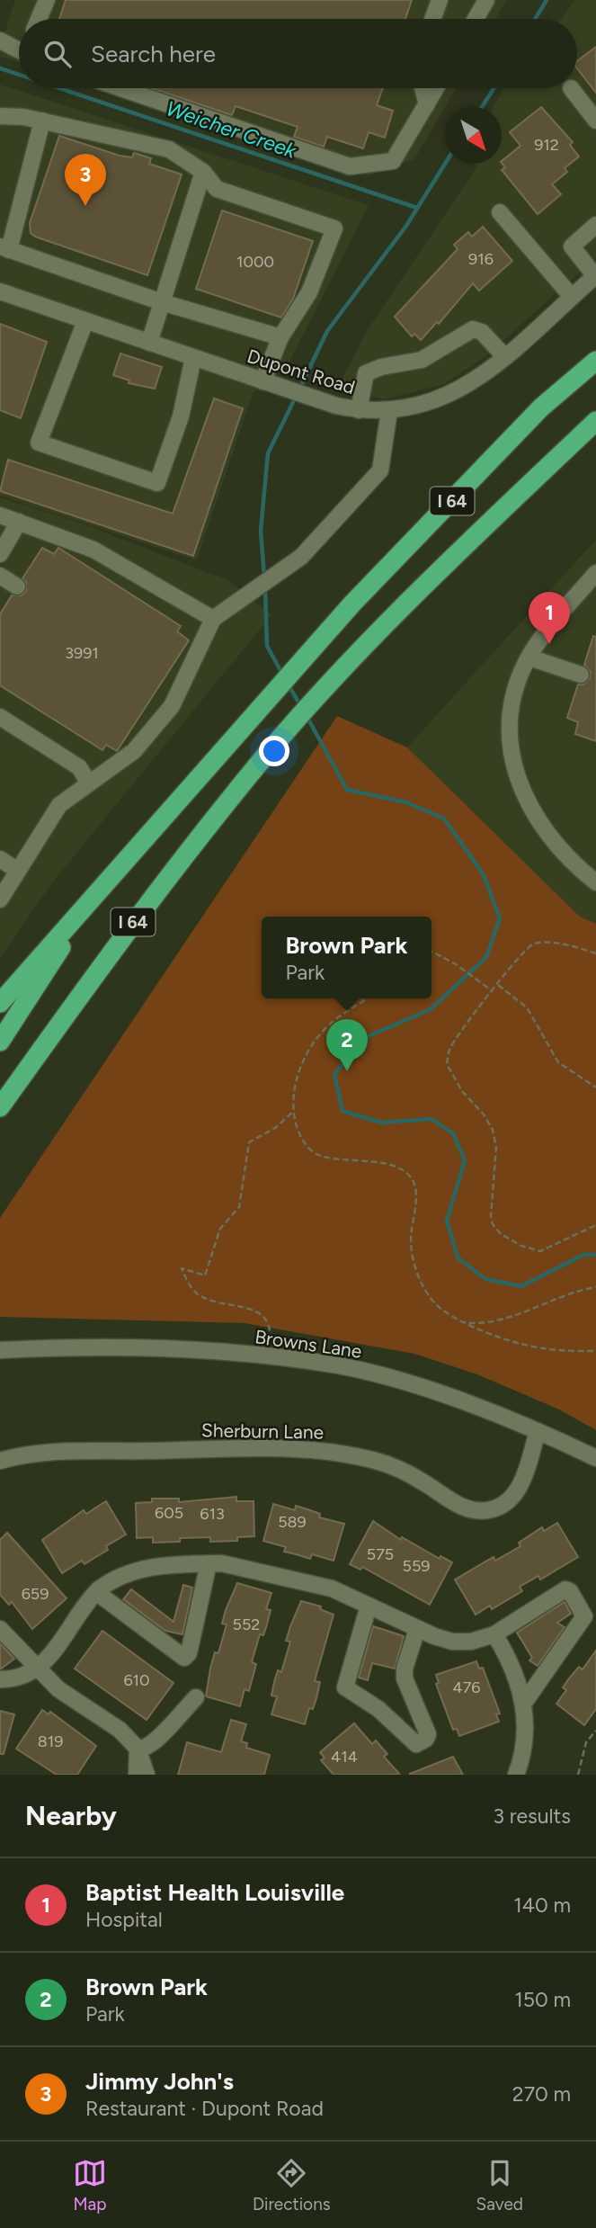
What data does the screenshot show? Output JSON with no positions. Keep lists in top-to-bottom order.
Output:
{
  "streets": {
    "highway": ["I 64"],
    "street": ["Dupont Road", "Browns Lane", "Sherburn Lane"]
  },
  "crossings": [
    ["Browns Lane", "Sherburn Lane"]
  ],
  "water": ["Weicher Creek"],
  "house_numbers": [
    "912",
    "916",
    "1000",
    "3991",
    "605",
    "613",
    "589",
    "575",
    "559",
    "659",
    "552",
    "610",
    "476",
    "819",
    "414"
  ],
  "north": "bottom right",
  "page": {
    "search": "Search here",
    "pins": ["3", "1", "2"],
    "popup": ["Brown Park", "Park"],
    "heading": ["Nearby", "3 results"],
    "list": [
      {
        "mark": "1",
        "name": "Baptist Health Louisville",
        "note": "Hospital",
        "value": "140 m"
      },
      {
        "mark": "2",
        "name": "Brown Park",
        "note": "Park",
        "value": "150 m"
      },
      {
        "mark": "3",
        "name": "Jimmy John's",
        "note": "Restaurant · Dupont Road",
        "value": "270 m"
      }
    ],
    "nav": ["Map", "Directions", "Saved"]
  }
}
